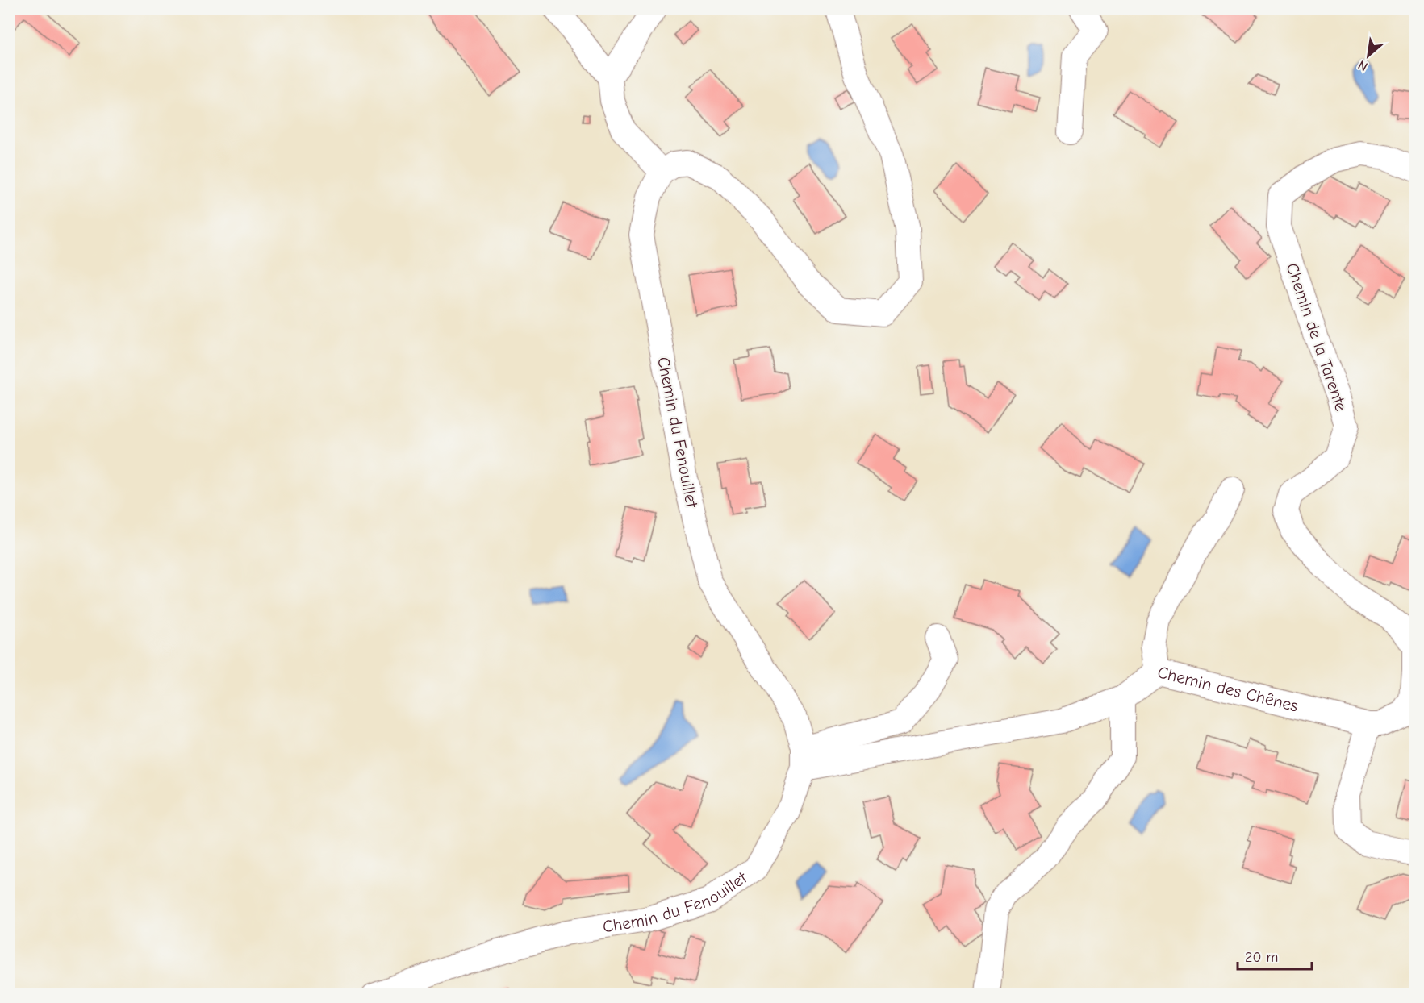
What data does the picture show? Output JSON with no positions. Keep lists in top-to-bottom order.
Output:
{
  "streets": {
    "street": ["Chemin de la Tarente", "Chemin du Fenouillet", "Chemin des Chênes"]
  },
  "crossings": [
    ["Chemin de la Tarente", "Chemin des Chênes"],
    ["Chemin du Fenouillet", "Chemin des Chênes"]
  ],
  "scale_bar": "20 m",
  "north": "bottom left"
}
